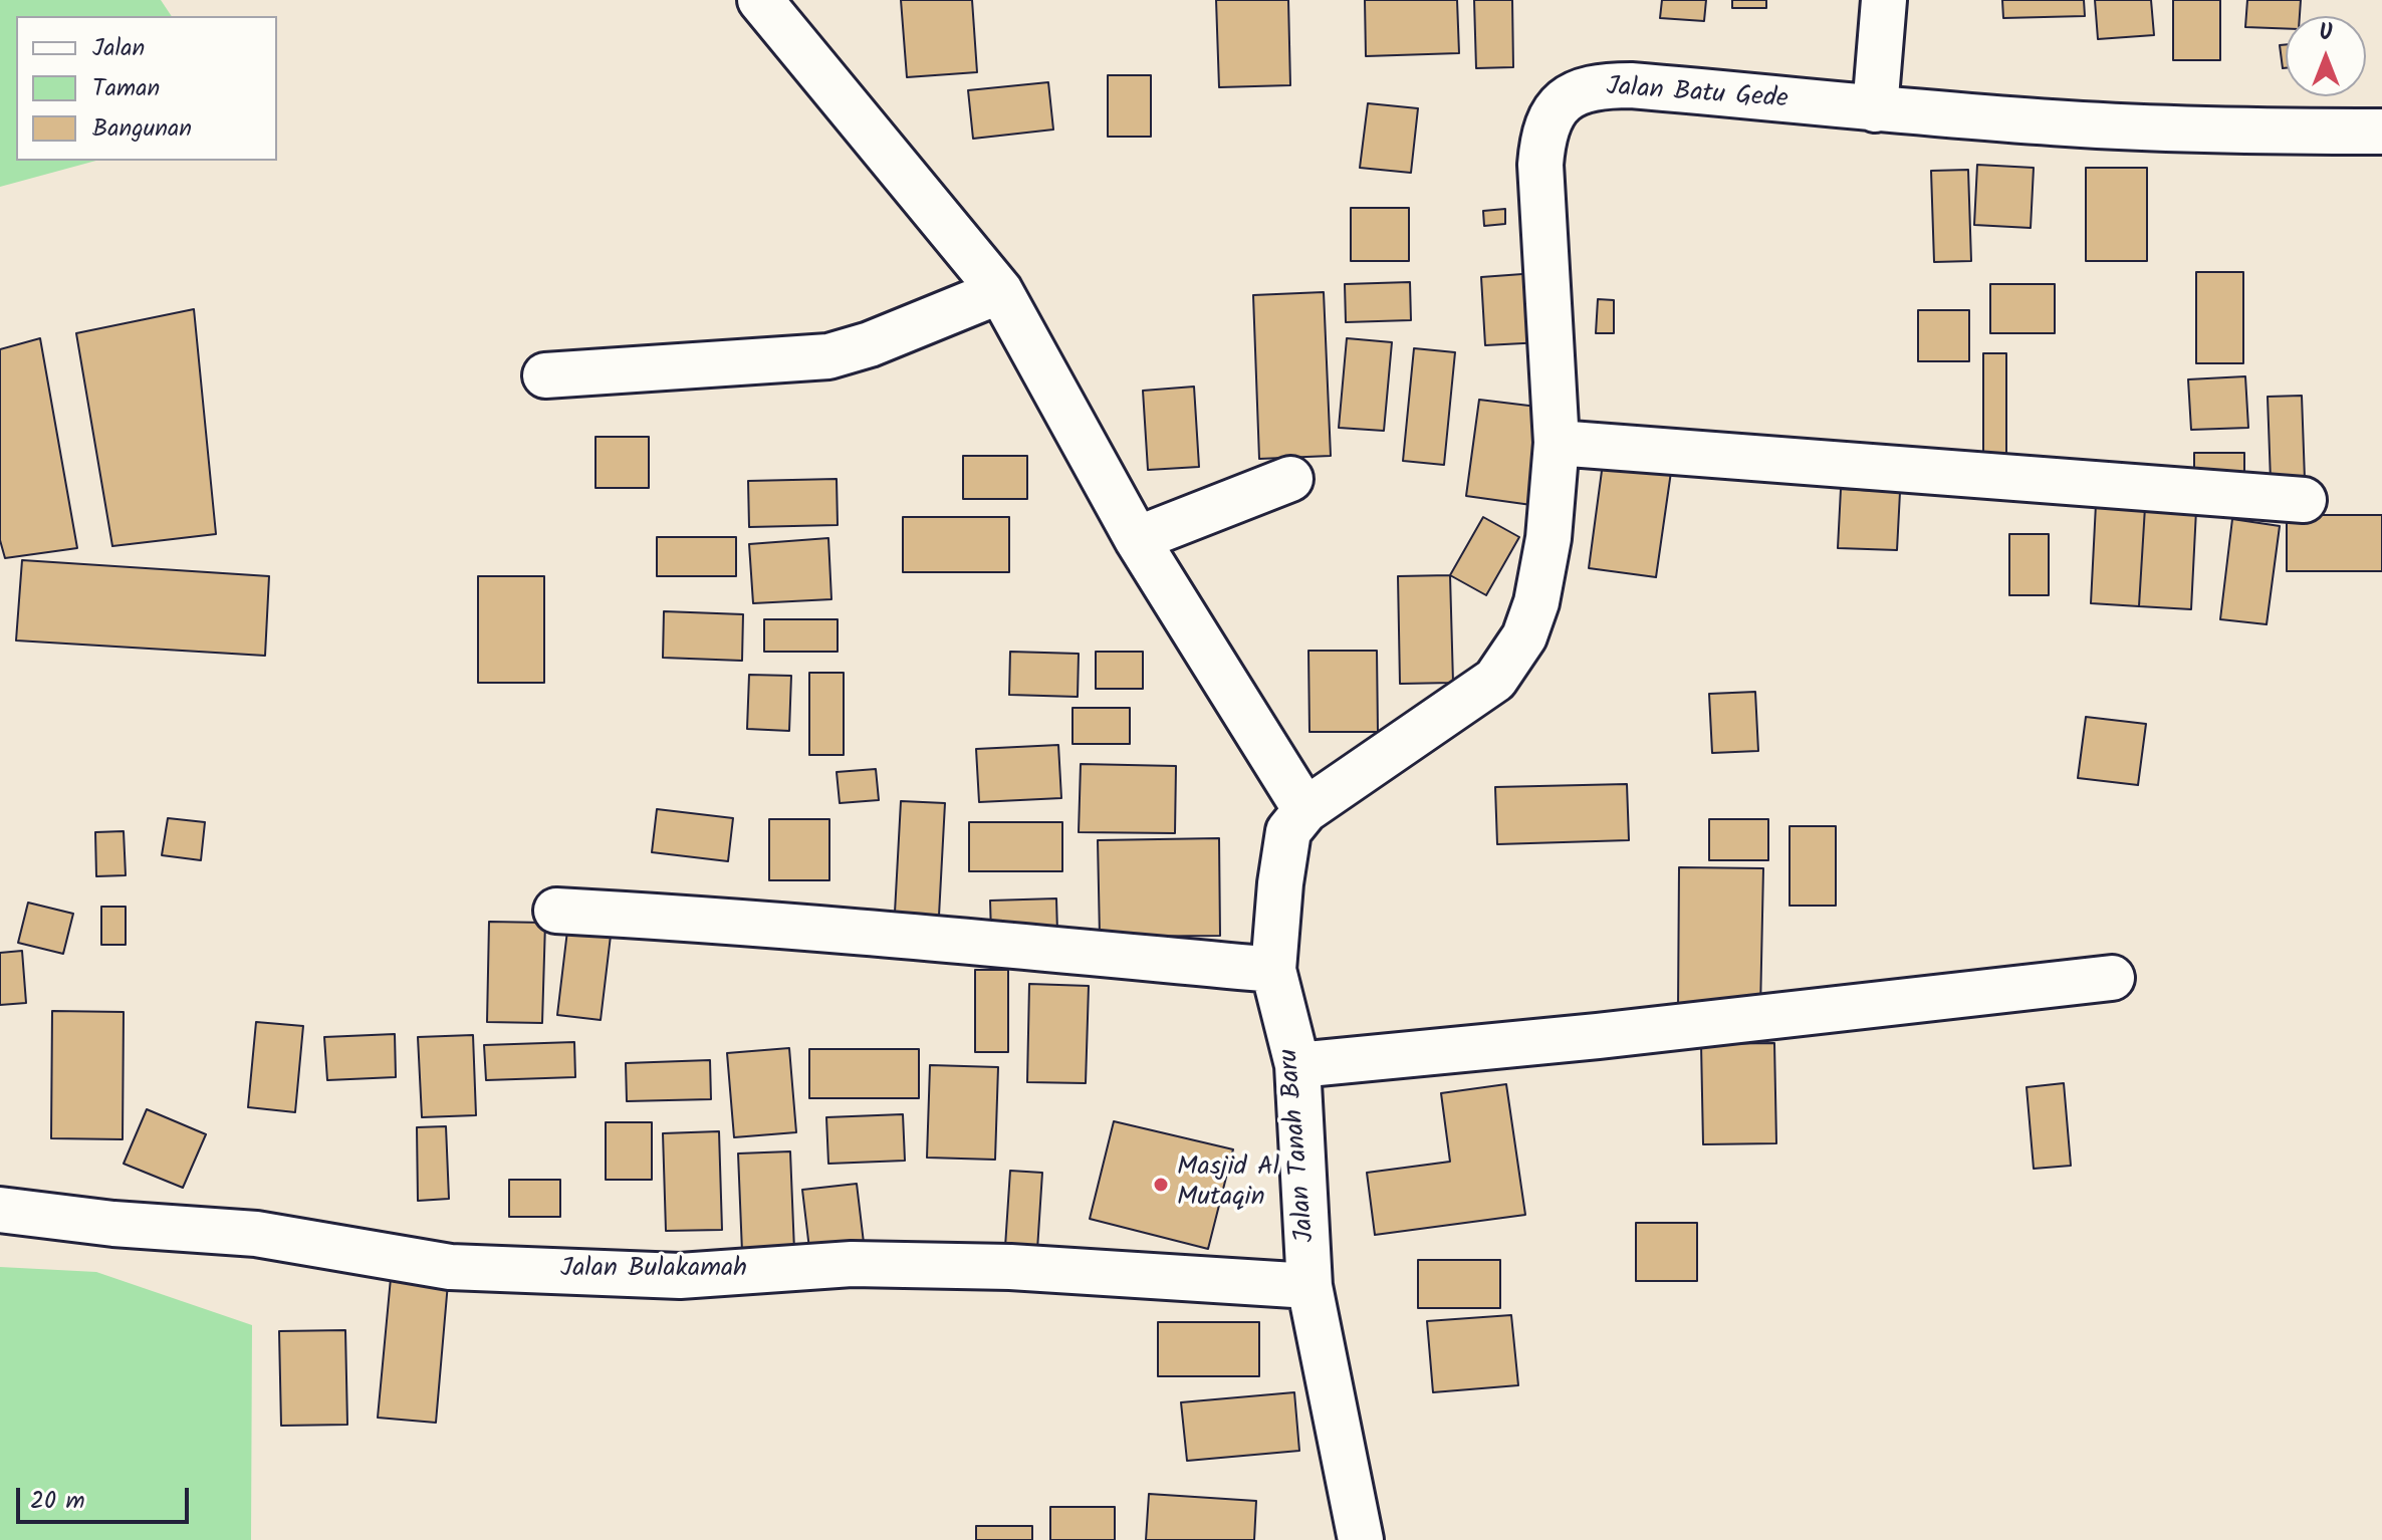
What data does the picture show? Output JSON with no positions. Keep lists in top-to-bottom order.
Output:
{
  "streets": {
    "street": ["Jalan Batu Gede", "Jalan Tanah Baru", "Jalan Bulakamah"]
  },
  "crossings": [
    ["Jalan Batu Gede", "Jalan Tanah Baru"],
    ["Jalan Tanah Baru", "Jalan Bulakamah"]
  ],
  "places": ["Masjid Al Mutaqin"],
  "legend": ["Jalan", "Taman", "Bangunan"],
  "scale_bar": "20 m",
  "north": "top"
}
